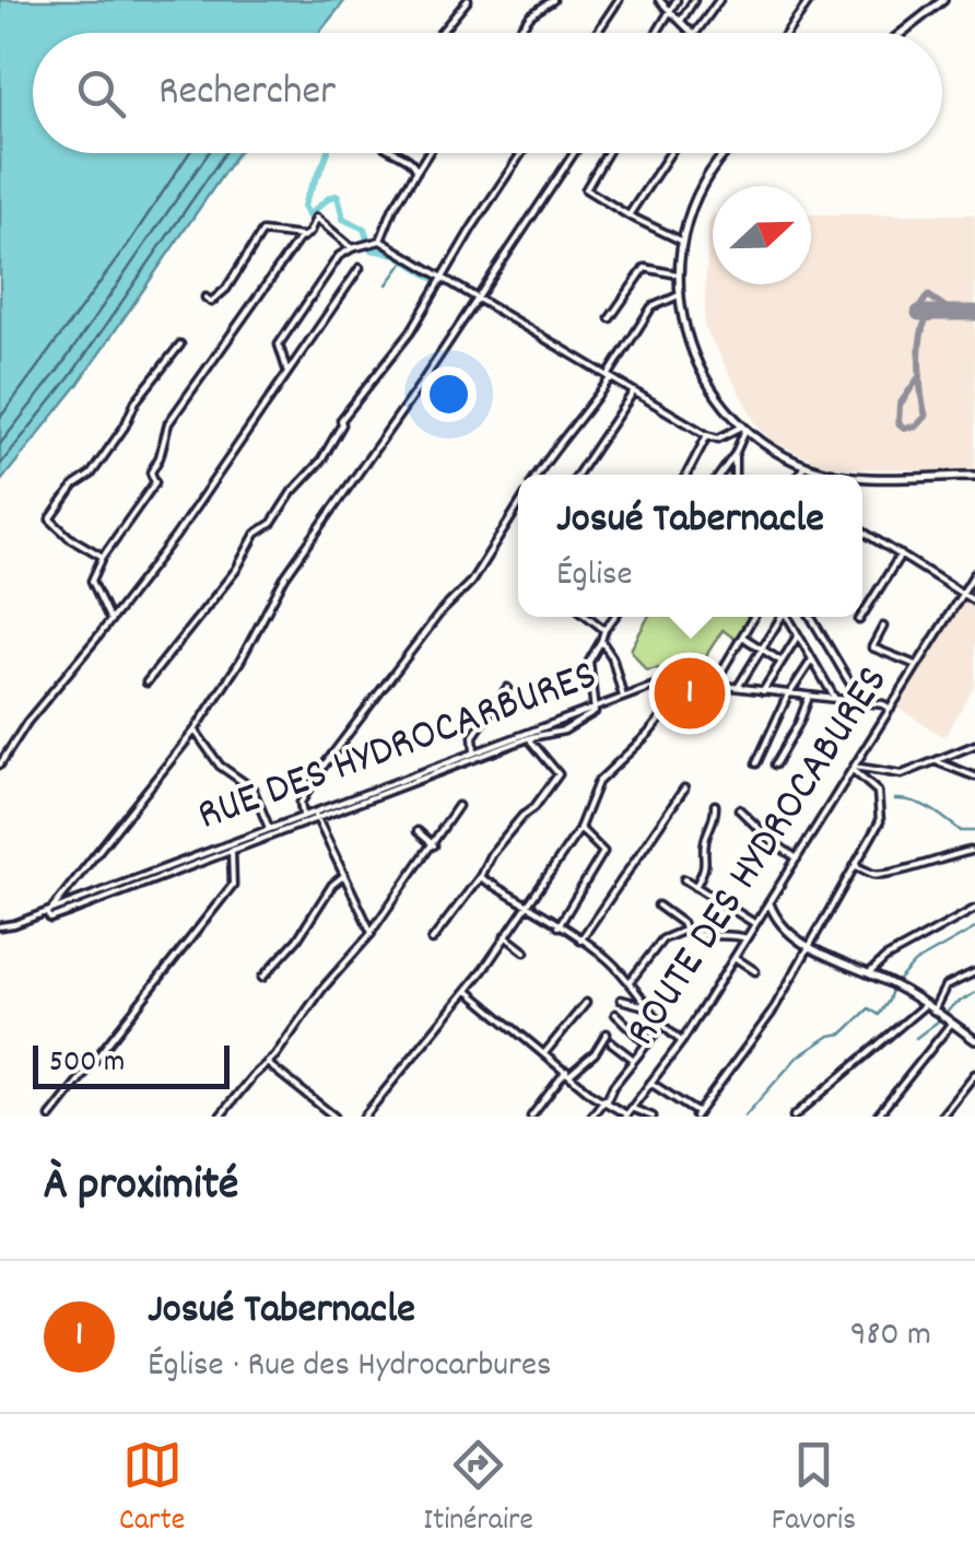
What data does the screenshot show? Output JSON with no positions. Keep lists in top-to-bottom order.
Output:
{
  "streets": {
    "street": ["RUE DES HYDROCARBURES", "ROUTE DES HYDROCABURES"]
  },
  "crossings": [
    ["RUE DES HYDROCARBURES", "ROUTE DES HYDROCABURES"]
  ],
  "scale_bar": "500 m",
  "north": "right",
  "page": {
    "search": "Rechercher",
    "popup": ["Josué Tabernacle", "Église"],
    "pins": "1",
    "scale": "500 m",
    "heading": "À proximité",
    "list": [
      {
        "mark": "1",
        "name": "Josué Tabernacle",
        "note": "Église · Rue des Hydrocarbures",
        "value": "980 m"
      }
    ],
    "nav": ["Carte", "Itinéraire", "Favoris"]
  }
}
